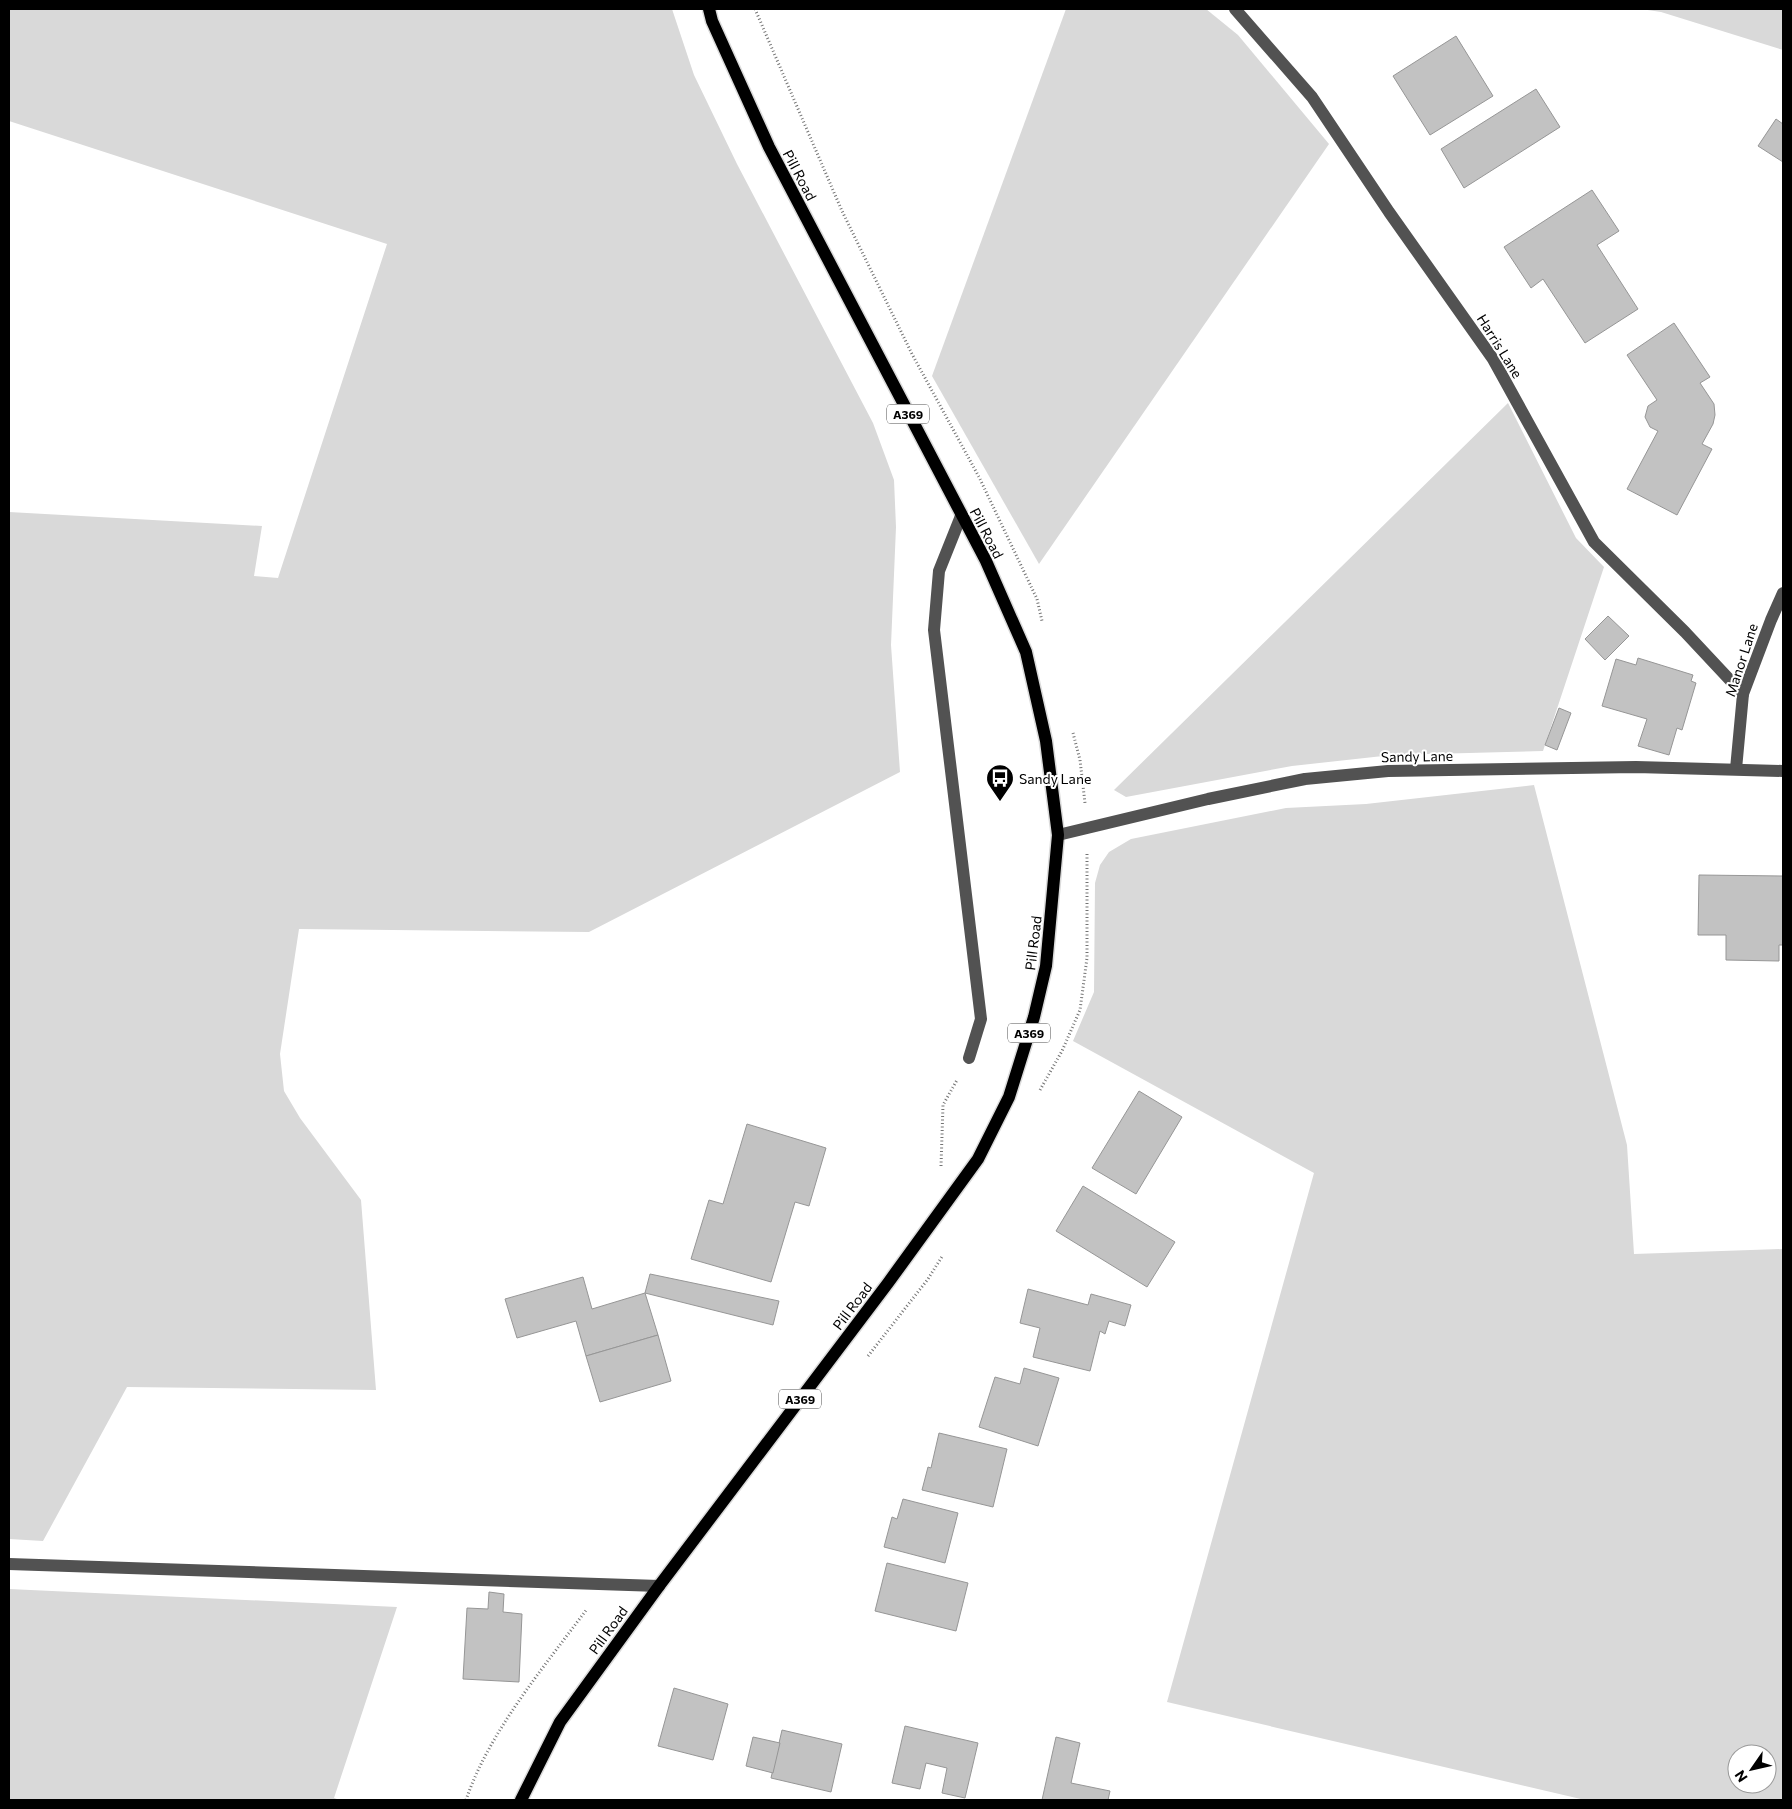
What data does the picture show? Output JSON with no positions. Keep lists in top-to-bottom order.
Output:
{
  "streets": {
    "main road": ["Pill Road", "A369"],
    "street": ["Harris Lane", "Manor Lane", "Sandy Lane"]
  },
  "crossings": [
    ["Pill Road", "Sandy Lane"],
    ["Harris Lane", "Manor Lane"],
    ["Manor Lane", "Sandy Lane"]
  ],
  "places": {
    "bus stop": ["Sandy Lane"]
  },
  "north": "bottom left"
}
